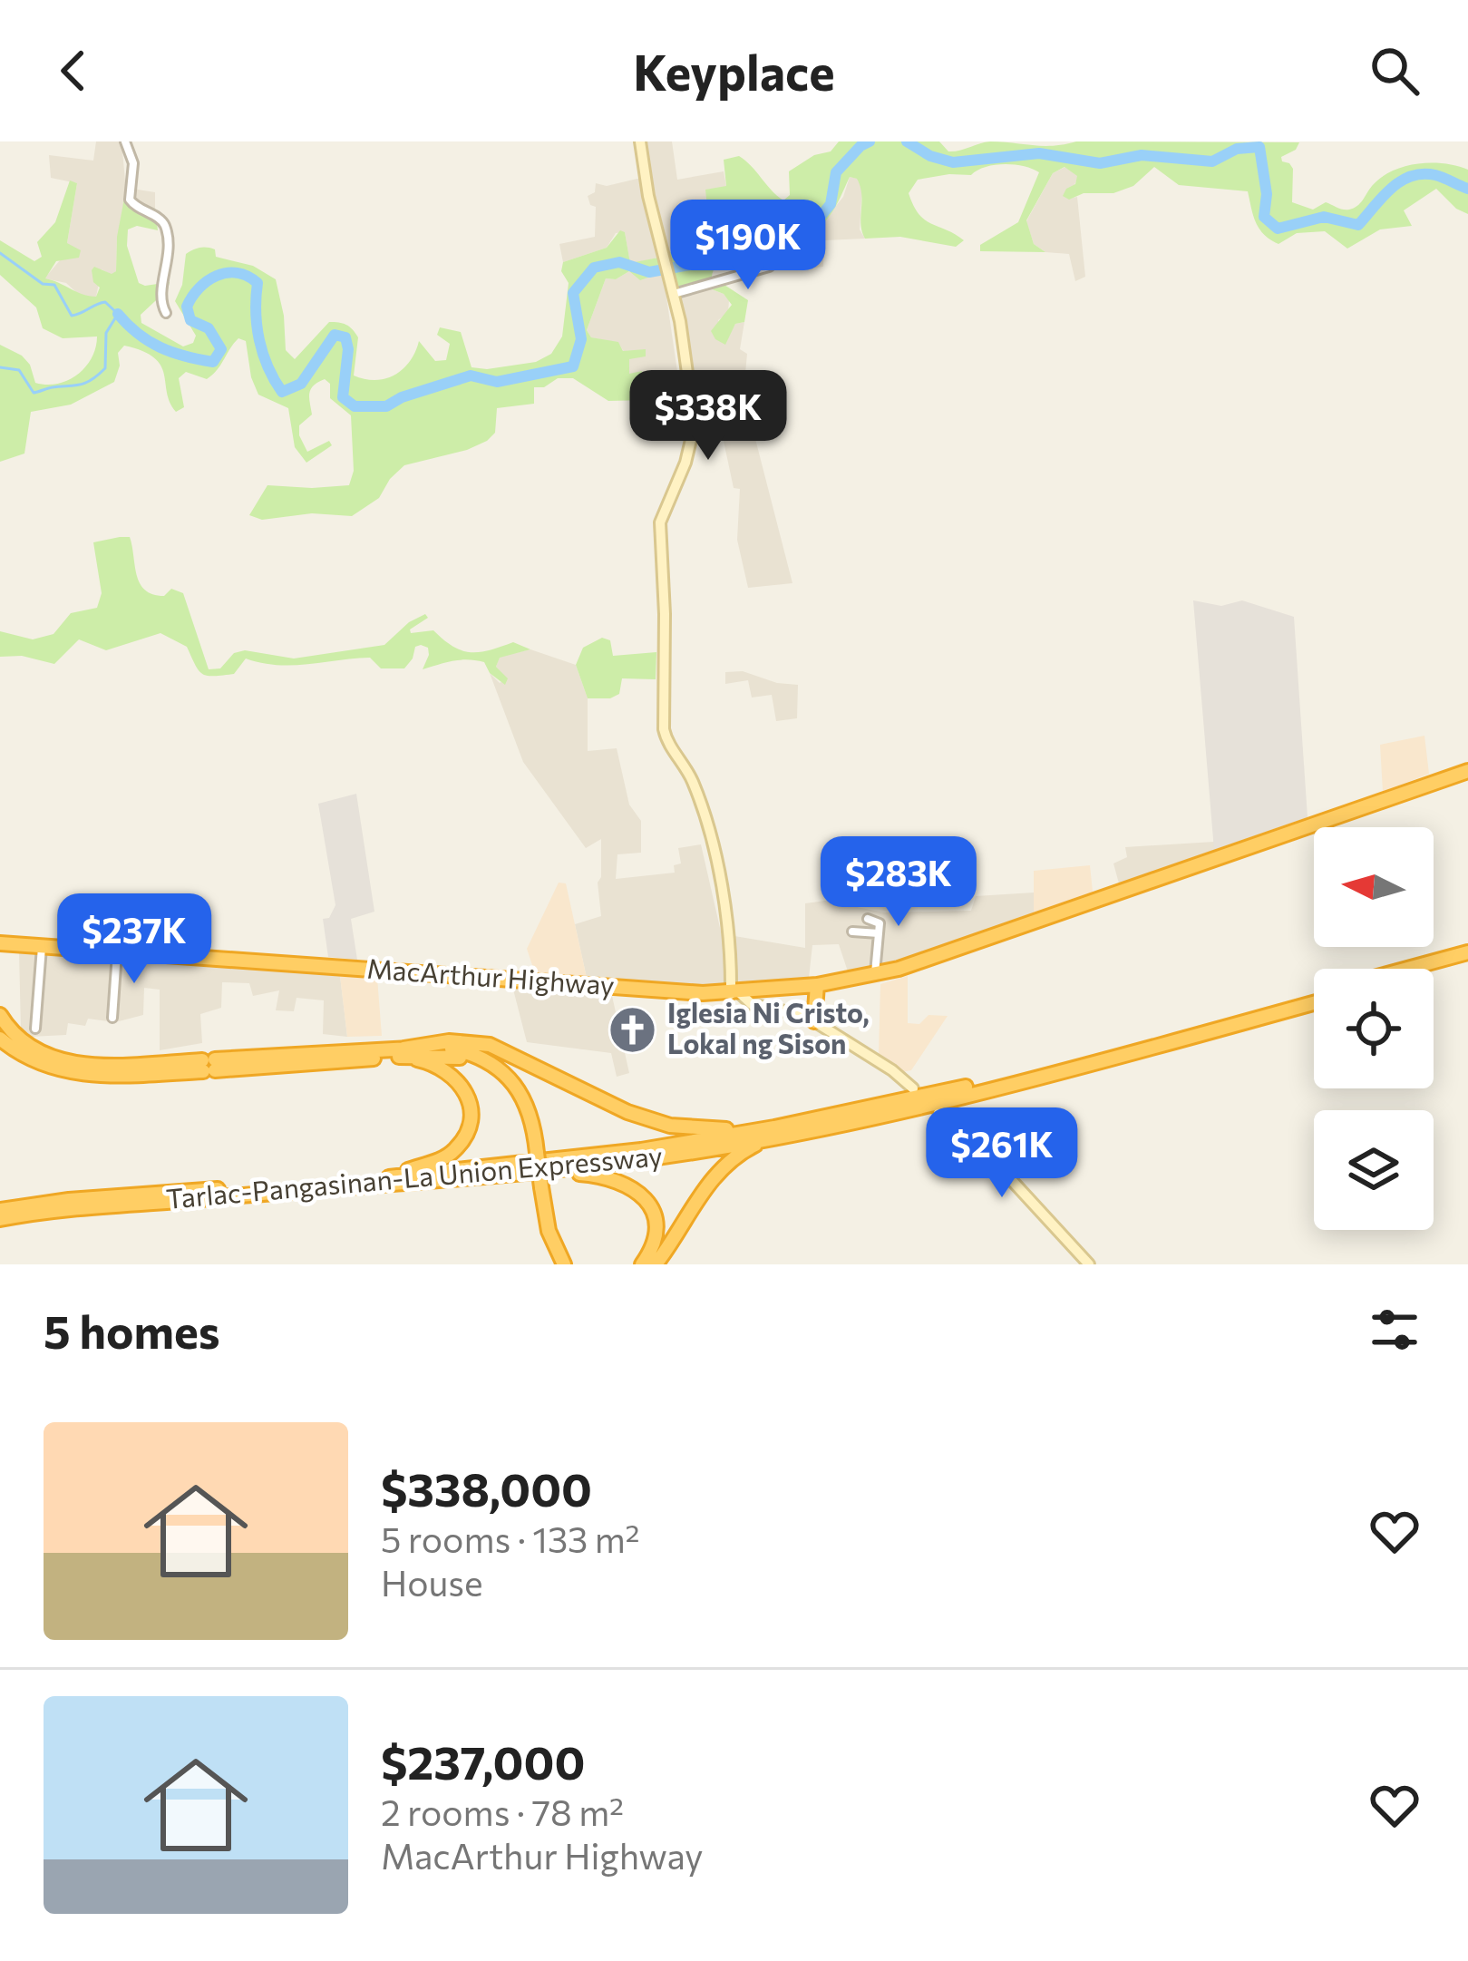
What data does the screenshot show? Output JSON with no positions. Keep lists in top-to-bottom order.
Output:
{
  "streets": {
    "highway": ["MacArthur Highway", "Tarlac-Pangasinan-La Union Expressway"]
  },
  "places": {
    "church": ["Iglesia Ni Cristo, Lokal ng Sison"]
  },
  "north": "left",
  "page": {
    "header": "Keyplace",
    "price": [
      "$190K",
      "$338K",
      "$283K",
      "$237K",
      "$261K"
    ],
    "heading": "5 homes",
    "list": [
      {
        "name": "$338,000",
        "note": "5 rooms · 133 m² · House"
      },
      {
        "name": "$237,000",
        "note": "2 rooms · 78 m² · MacArthur Highway"
      }
    ]
  }
}
